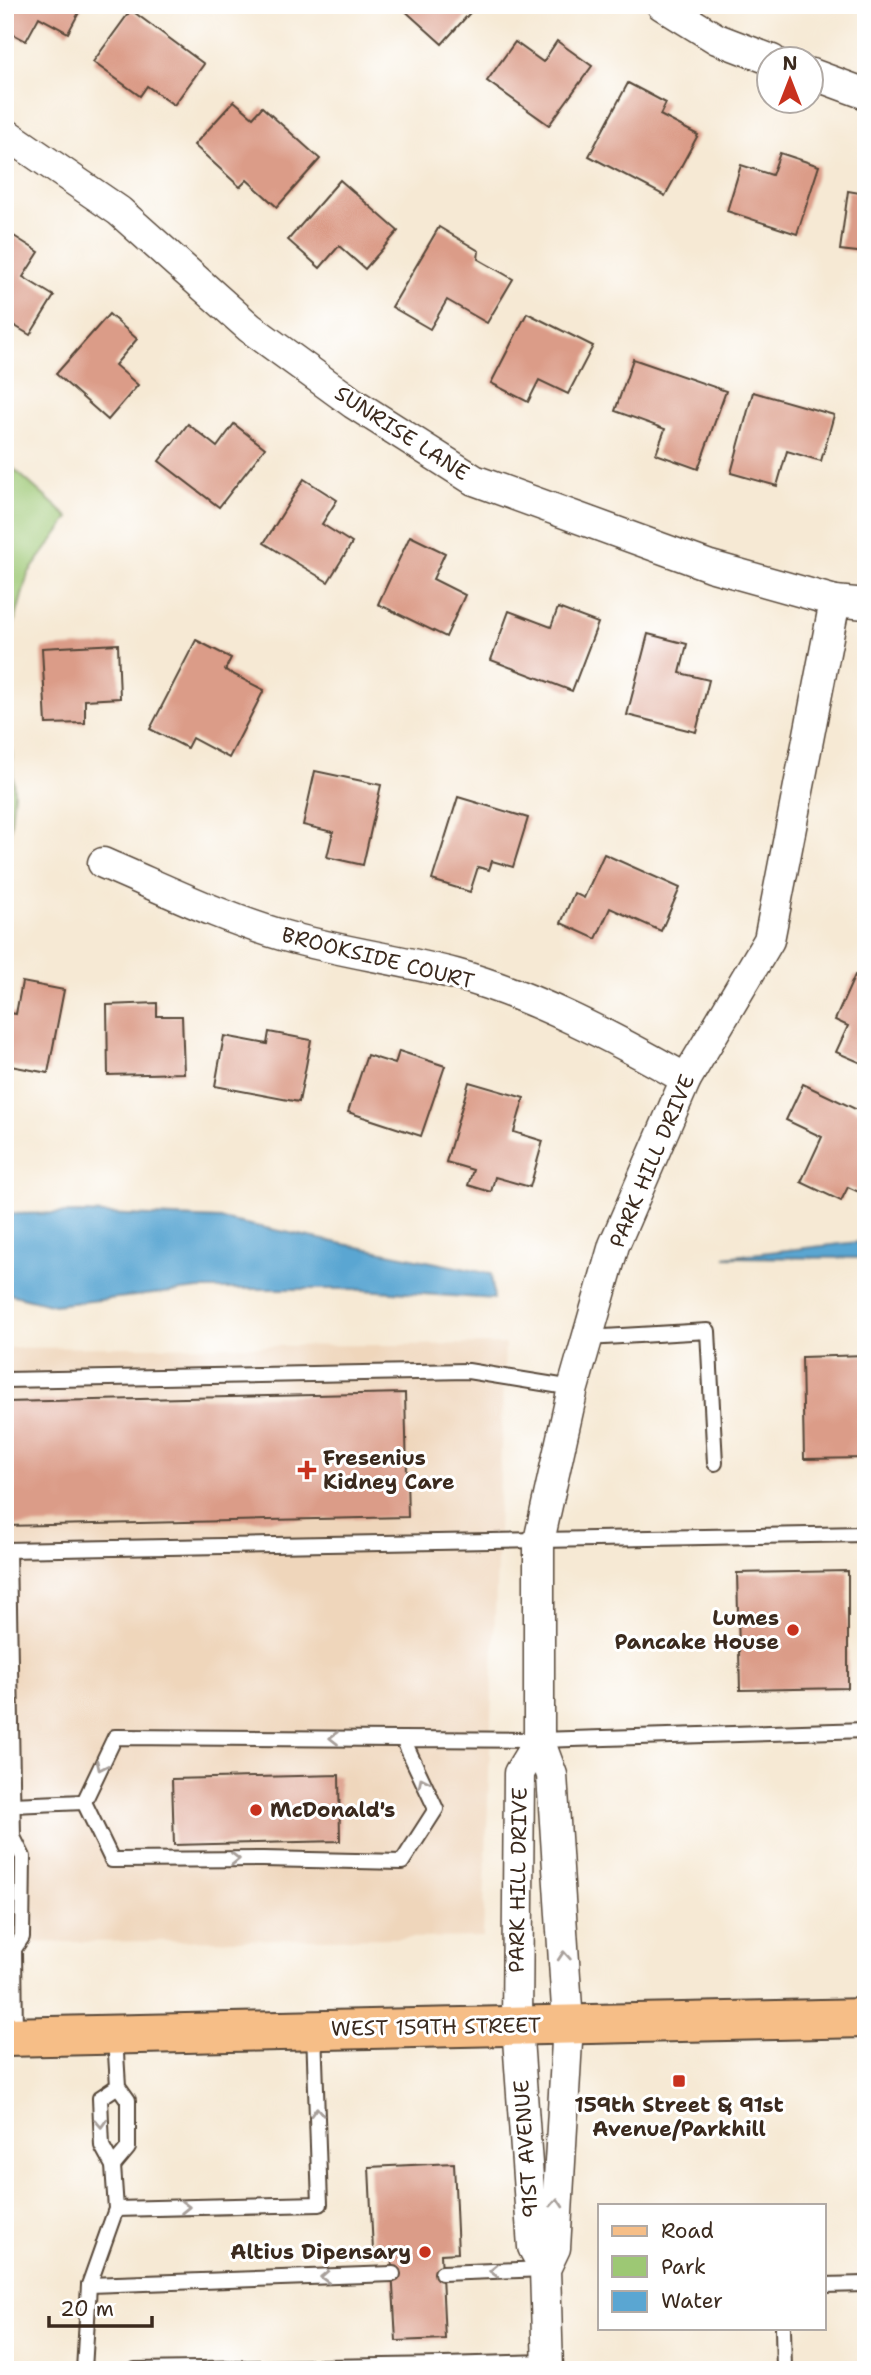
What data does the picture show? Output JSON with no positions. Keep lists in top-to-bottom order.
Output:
{
  "streets": {
    "main road": ["WEST 159TH STREET"],
    "street": [
      "SUNRISE LANE",
      "BROOKSIDE COURT",
      "PARK HILL DRIVE",
      "91ST AVENUE"
    ]
  },
  "crossings": [
    ["SUNRISE LANE", "PARK HILL DRIVE"],
    ["BROOKSIDE COURT", "PARK HILL DRIVE"],
    ["PARK HILL DRIVE", "WEST 159TH STREET"],
    ["PARK HILL DRIVE", "91ST AVENUE"],
    ["WEST 159TH STREET", "91ST AVENUE"]
  ],
  "places": {
    "health": ["Fresenius Kidney Care"],
    "other": ["Lumes Pancake House", "McDonald's", "Altius Dipensary"],
    "transit": ["159th Street & 91st Avenue/Parkhill"]
  },
  "legend": ["Road", "Park", "Water"],
  "scale_bar": "20 m",
  "north": "top"
}
